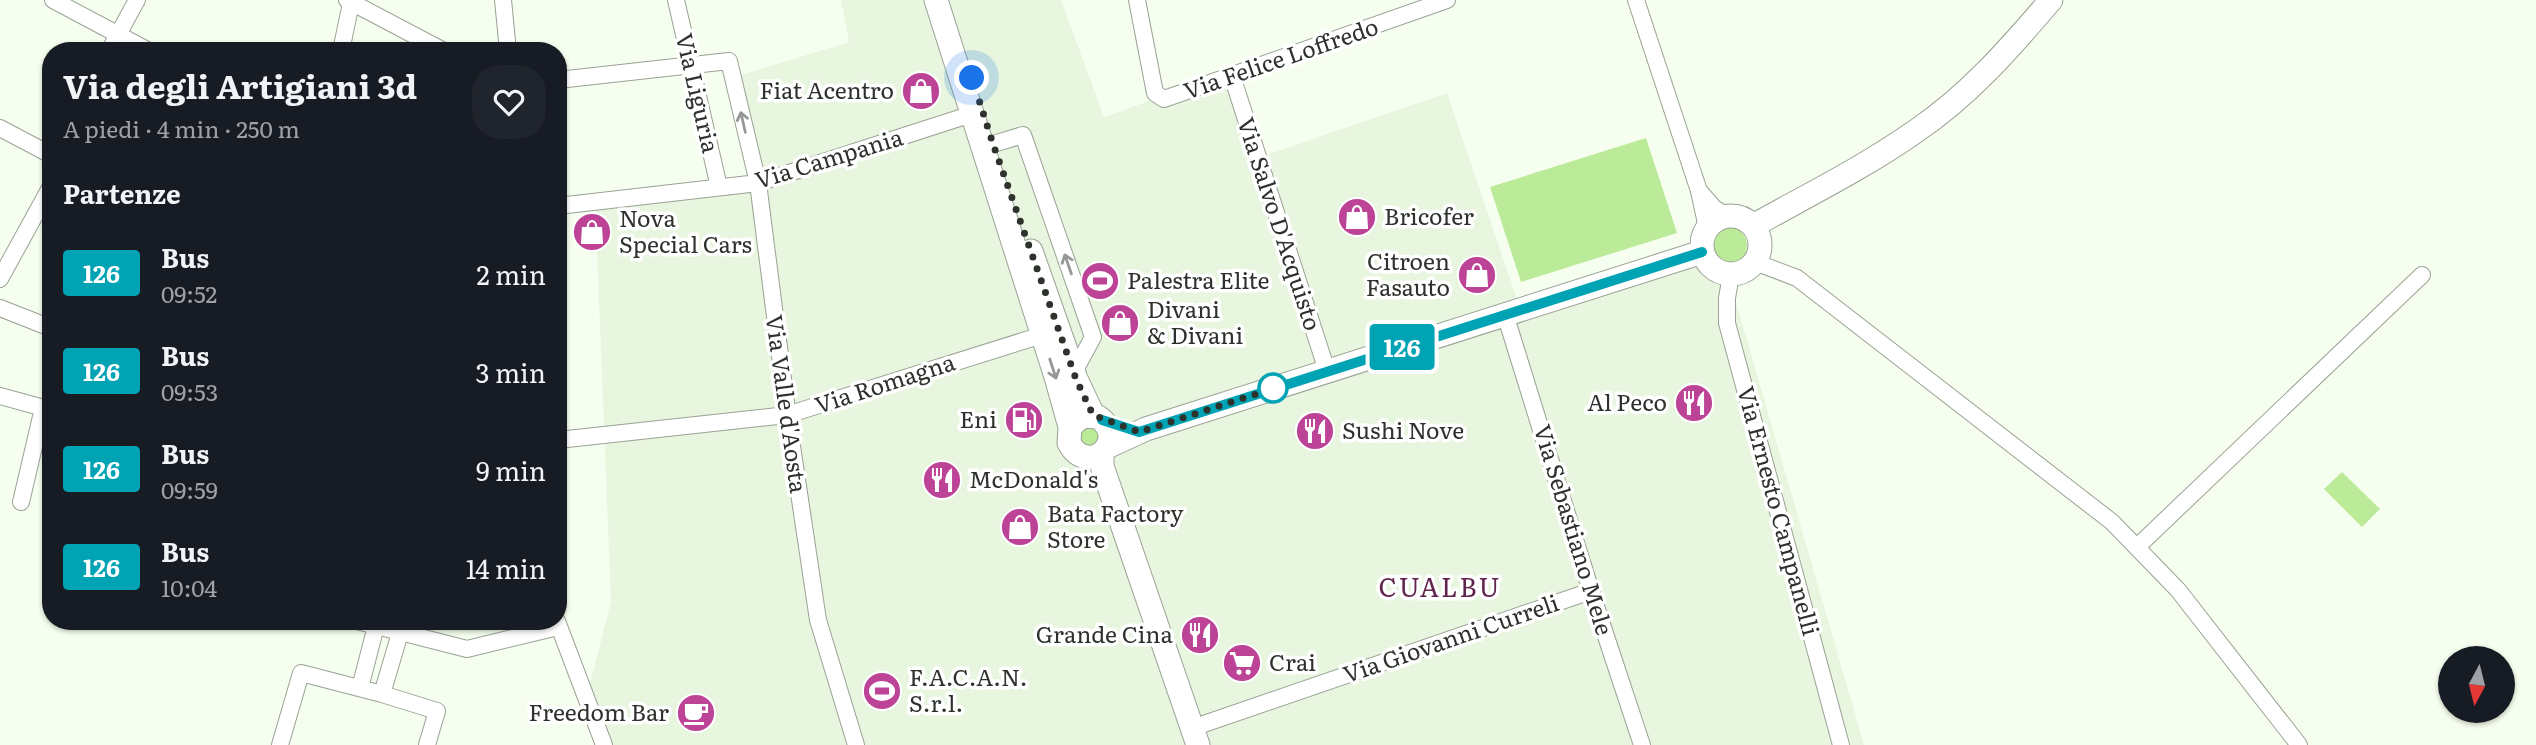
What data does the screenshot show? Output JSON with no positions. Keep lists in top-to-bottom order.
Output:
{
  "streets": {
    "street": [
      "Via Felice Loffredo",
      "Via Liguria",
      "Via Campania",
      "Via Salvo D'Acquisto",
      "Via Romagna",
      "Via Valle d'Aosta",
      "Via Ernesto Campanelli",
      "Via Sebastiano Mele",
      "Via Giovanni Curreli"
    ]
  },
  "crossings": [
    ["Via Felice Loffredo", "Via Salvo D'Acquisto"],
    ["Via Liguria", "Via Campania"],
    ["Via Liguria", "Via Valle d'Aosta"],
    ["Via Campania", "Via Valle d'Aosta"],
    ["Via Romagna", "Via Valle d'Aosta"],
    ["Via Sebastiano Mele", "Via Giovanni Curreli"]
  ],
  "districts": ["CUALBU"],
  "places": {
    "shop": [
      "Fiat Acentro",
      "Bricofer",
      "Nova Special Cars",
      "Citroen Fasauto",
      "Divani & Divani",
      "Bata Factory Store"
    ],
    "sports": ["Palestra Elite", "F.A.C.A.N. S.r.l."],
    "restaurant": [
      "Al Peco",
      "Sushi Nove",
      "McDonald's",
      "Grande Cina"
    ],
    "fuel station": ["Eni"],
    "supermarket": ["Crai"],
    "cafe": ["Freedom Bar"]
  },
  "lines": ["bus line 126"],
  "north": "bottom",
  "page": {
    "on_map": "126",
    "heading": [
      ["Via degli Artigiani 3d", "A piedi · 4 min · 250 m"],
      "Partenze"
    ],
    "list": [
      {
        "mark": "126",
        "name": "Bus",
        "note": "09:52",
        "value": "2 min"
      },
      {
        "mark": "126",
        "name": "Bus",
        "note": "09:53",
        "value": "3 min"
      },
      {
        "mark": "126",
        "name": "Bus",
        "note": "09:59",
        "value": "9 min"
      },
      {
        "mark": "126",
        "name": "Bus",
        "note": "10:04",
        "value": "14 min"
      }
    ]
  }
}
